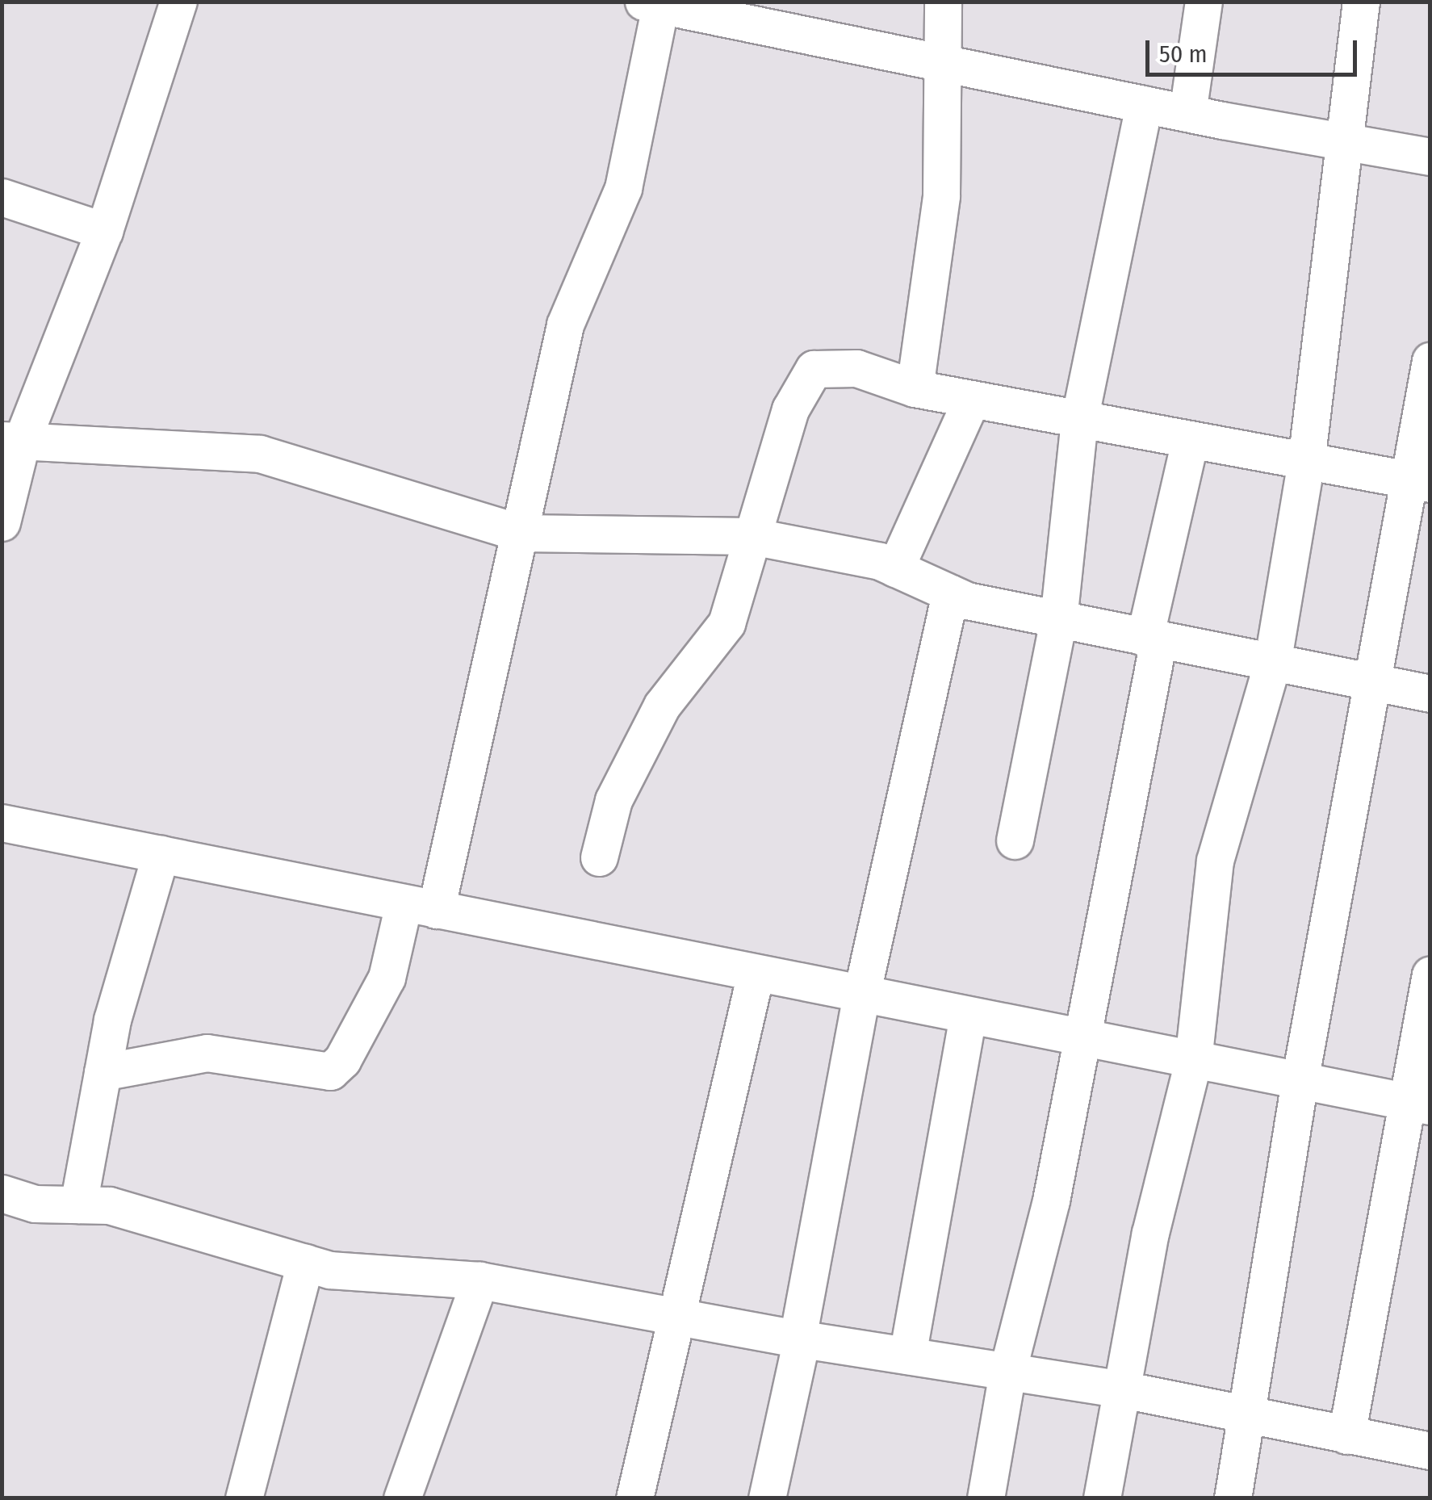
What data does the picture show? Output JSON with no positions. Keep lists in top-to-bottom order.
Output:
{
  "scale_bar": "50 m"
}
